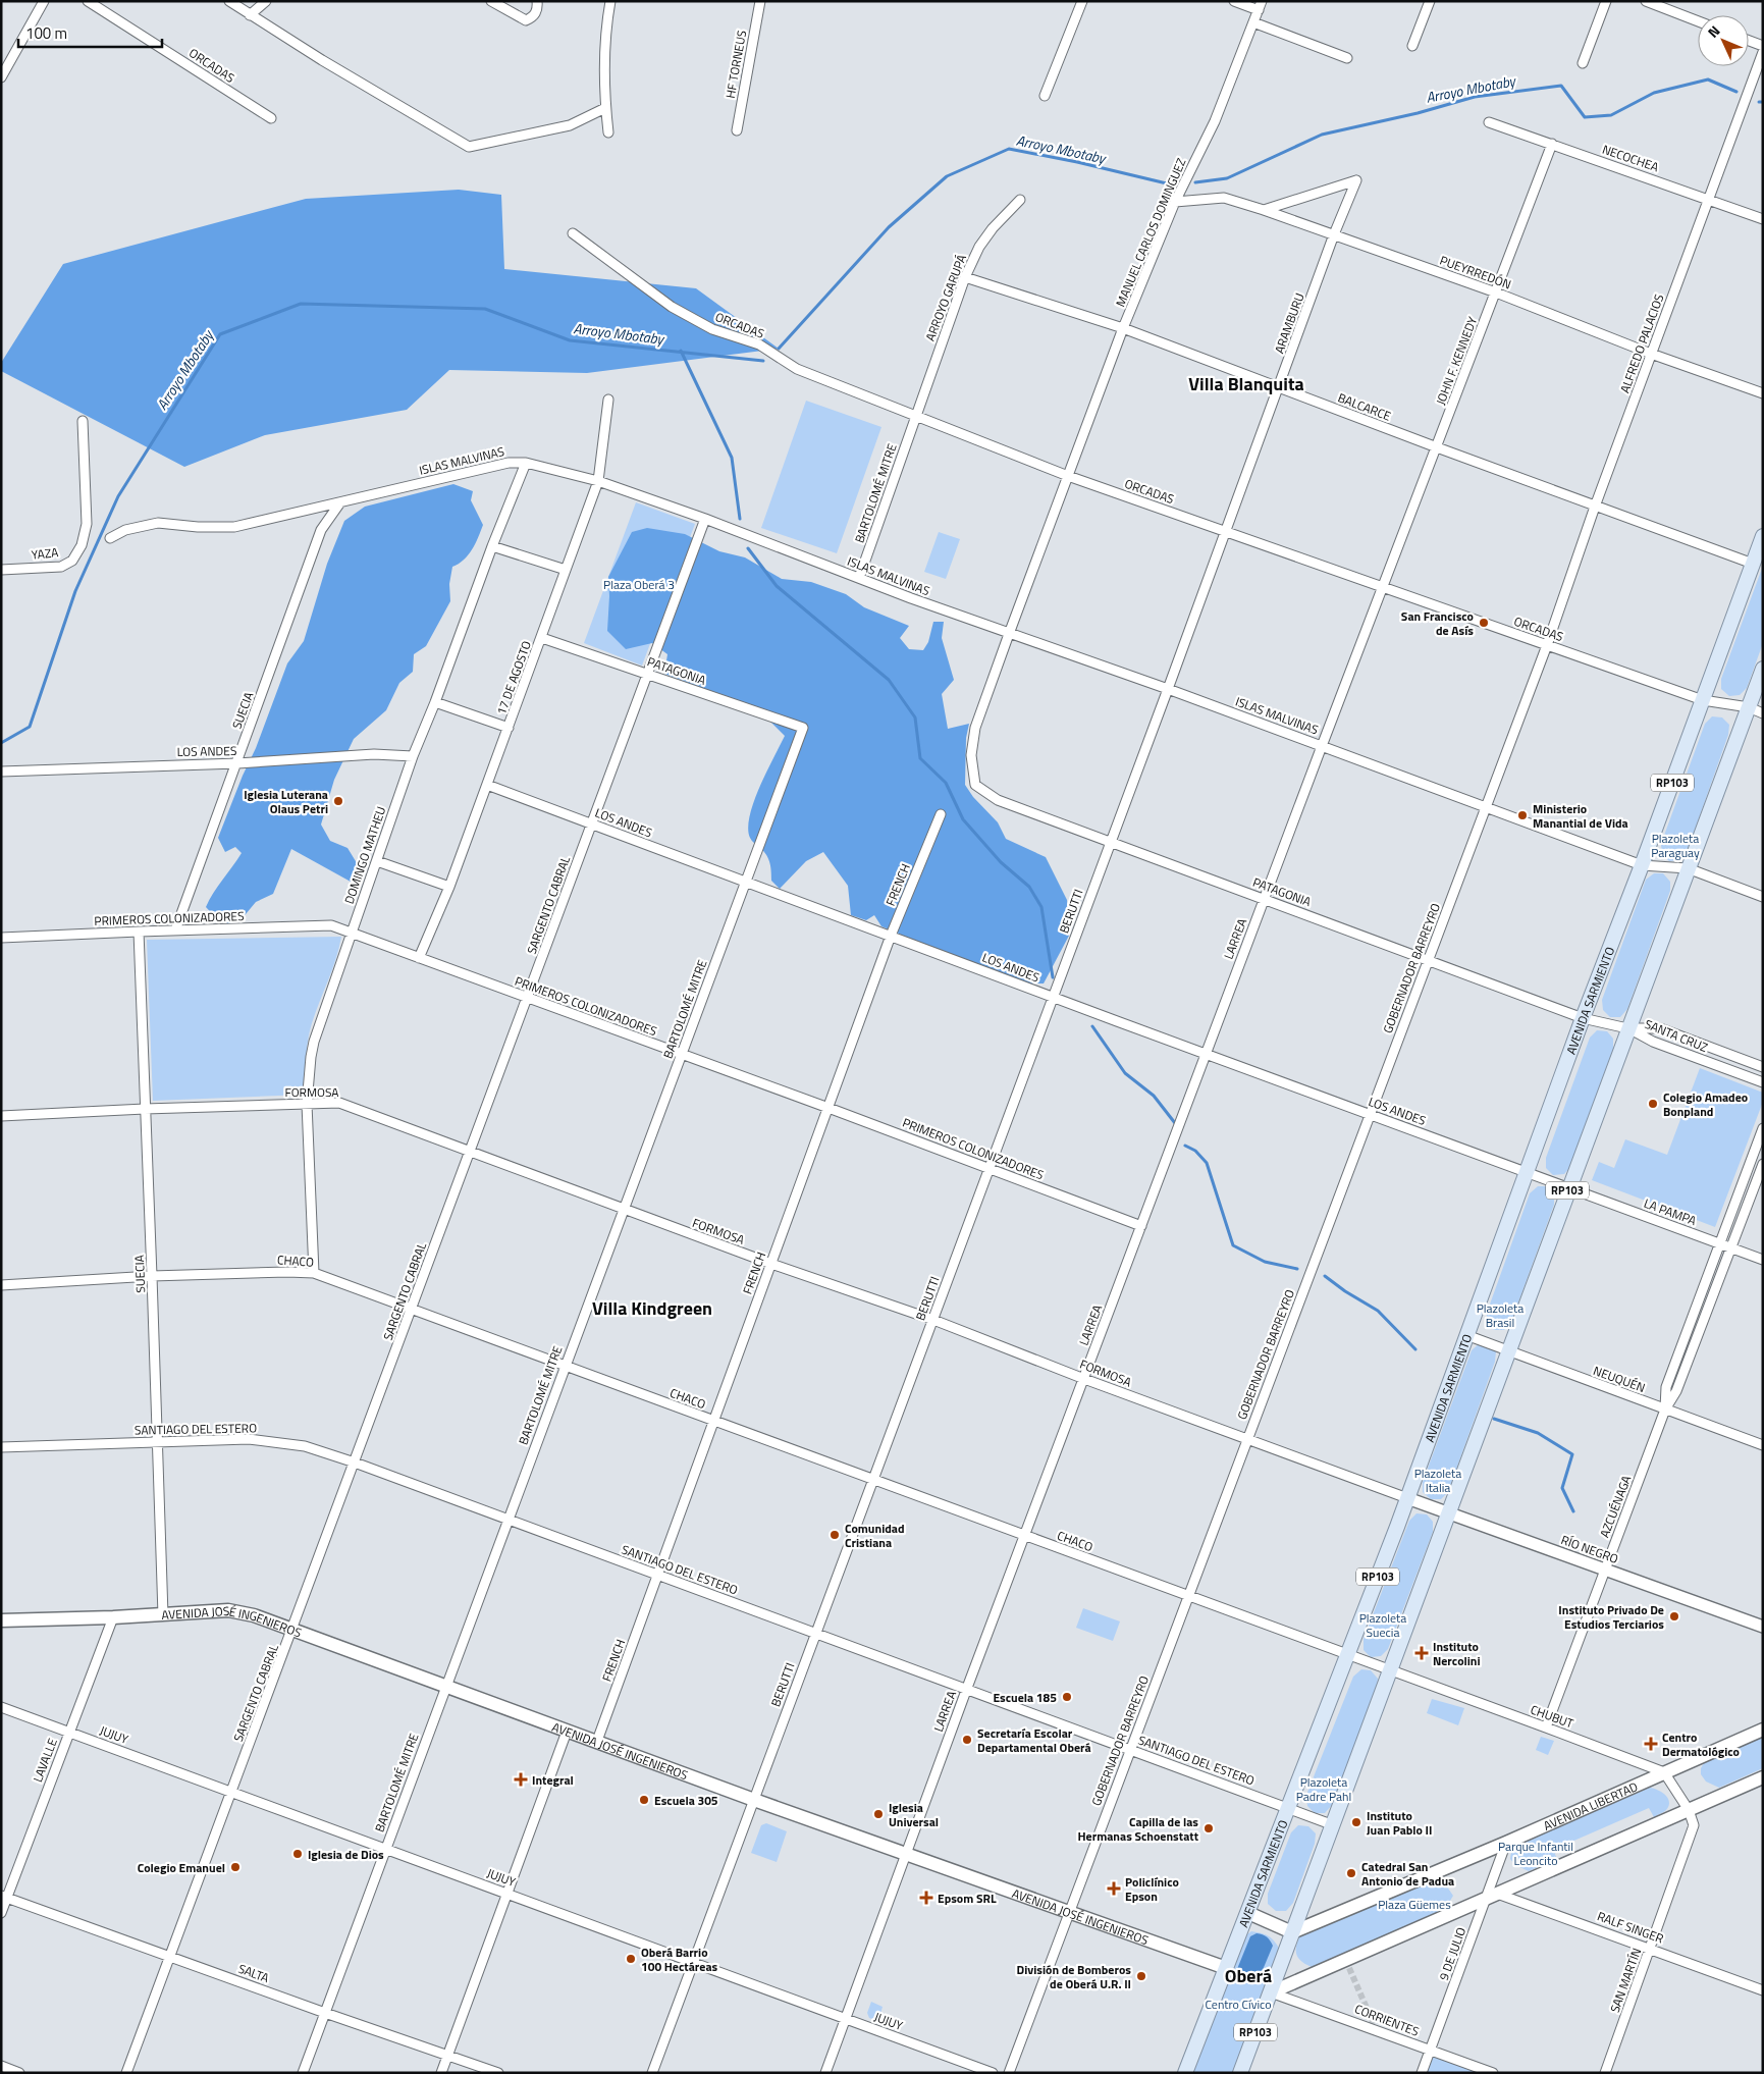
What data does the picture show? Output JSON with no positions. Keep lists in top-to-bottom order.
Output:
{
  "streets": {
    "main road": [
      "RP103",
      "AVENIDA SARMIENTO",
      "AVENIDA JOSÉ INGENIEROS",
      "AVENIDA LIBERTAD"
    ],
    "street": [
      "HF TORNEUS",
      "ORCADAS",
      "NECOCHEA",
      "MANUEL CARLOS DOMINGUEZ",
      "PUEYRREDÓN",
      "ARROYO GARUPÁ",
      "ARAMBURU",
      "ALFREDO PALACIOS",
      "JOHN F. KENNEDY",
      "BALCARCE",
      "ISLAS MALVINAS",
      "BARTOLOMÉ MITRE",
      "YAZA",
      "PATAGONIA",
      "17 DE AGOSTO",
      "SUECIA",
      "LOS ANDES",
      "DOMINGO MATHEU",
      "FRENCH",
      "SARGENTO CABRAL",
      "BERUTTI",
      "PRIMEROS COLONIZADORES",
      "LARREA",
      "GOBERNADOR BARREYRO",
      "SANTA CRUZ",
      "FORMOSA",
      "LA PAMPA",
      "CHACO",
      "NEUQUÉN",
      "SANTIAGO DEL ESTERO",
      "AZCUÉNAGA",
      "RÍO NEGRO",
      "CHUBUT",
      "JUJUY",
      "LAVALLE",
      "RALF SINGER",
      "9 DE JULIO",
      "SALTA",
      "SAN MARTÍN",
      "CORRIENTES"
    ]
  },
  "crossings": [
    ["ORCADAS", "MANUEL CARLOS DOMINGUEZ"],
    ["ORCADAS", "ARROYO GARUPÁ"],
    ["ORCADAS", "ARAMBURU"],
    ["ORCADAS", "ALFREDO PALACIOS"],
    ["ORCADAS", "JOHN F. KENNEDY"],
    ["ORCADAS", "BARTOLOMÉ MITRE"],
    ["ORCADAS", "RP103"],
    ["ORCADAS", "BERUTTI"],
    ["ORCADAS", "LARREA"],
    ["ORCADAS", "GOBERNADOR BARREYRO"],
    ["ORCADAS", "AVENIDA SARMIENTO"],
    ["NECOCHEA", "ALFREDO PALACIOS"],
    ["NECOCHEA", "JOHN F. KENNEDY"],
    ["MANUEL CARLOS DOMINGUEZ", "PUEYRREDÓN"],
    ["MANUEL CARLOS DOMINGUEZ", "BALCARCE"],
    ["PUEYRREDÓN", "ARAMBURU"],
    ["PUEYRREDÓN", "ALFREDO PALACIOS"],
    ["PUEYRREDÓN", "JOHN F. KENNEDY"],
    ["ARROYO GARUPÁ", "BALCARCE"],
    ["ARROYO GARUPÁ", "BARTOLOMÉ MITRE"],
    ["ARAMBURU", "BALCARCE"],
    ["ARAMBURU", "BERUTTI"],
    ["ALFREDO PALACIOS", "BALCARCE"],
    ["ALFREDO PALACIOS", "GOBERNADOR BARREYRO"],
    ["JOHN F. KENNEDY", "BALCARCE"],
    ["JOHN F. KENNEDY", "LARREA"],
    ["BALCARCE", "RP103"],
    ["ISLAS MALVINAS", "BARTOLOMÉ MITRE"],
    ["ISLAS MALVINAS", "PATAGONIA"],
    ["ISLAS MALVINAS", "17 DE AGOSTO"],
    ["ISLAS MALVINAS", "SUECIA"],
    ["ISLAS MALVINAS", "RP103"],
    ["ISLAS MALVINAS", "DOMINGO MATHEU"],
    ["ISLAS MALVINAS", "SARGENTO CABRAL"],
    ["ISLAS MALVINAS", "BERUTTI"],
    ["ISLAS MALVINAS", "LARREA"],
    ["ISLAS MALVINAS", "GOBERNADOR BARREYRO"],
    ["ISLAS MALVINAS", "AVENIDA SARMIENTO"],
    ["BARTOLOMÉ MITRE", "PATAGONIA"],
    ["BARTOLOMÉ MITRE", "LOS ANDES"],
    ["BARTOLOMÉ MITRE", "PRIMEROS COLONIZADORES"],
    ["BARTOLOMÉ MITRE", "FORMOSA"],
    ["BARTOLOMÉ MITRE", "CHACO"],
    ["BARTOLOMÉ MITRE", "SANTIAGO DEL ESTERO"],
    ["BARTOLOMÉ MITRE", "AVENIDA JOSÉ INGENIEROS"],
    ["BARTOLOMÉ MITRE", "JUJUY"],
    ["BARTOLOMÉ MITRE", "SALTA"],
    ["PATAGONIA", "17 DE AGOSTO"],
    ["PATAGONIA", "RP103"],
    ["PATAGONIA", "SARGENTO CABRAL"],
    ["PATAGONIA", "BERUTTI"],
    ["PATAGONIA", "LARREA"],
    ["PATAGONIA", "GOBERNADOR BARREYRO"],
    ["PATAGONIA", "AVENIDA SARMIENTO"],
    ["PATAGONIA", "SANTA CRUZ"],
    ["17 DE AGOSTO", "LOS ANDES"],
    ["17 DE AGOSTO", "PRIMEROS COLONIZADORES"],
    ["SUECIA", "LOS ANDES"],
    ["SUECIA", "PRIMEROS COLONIZADORES"],
    ["SUECIA", "FORMOSA"],
    ["SUECIA", "CHACO"],
    ["SUECIA", "SANTIAGO DEL ESTERO"],
    ["SUECIA", "AVENIDA JOSÉ INGENIEROS"],
    ["LOS ANDES", "RP103"],
    ["LOS ANDES", "DOMINGO MATHEU"],
    ["LOS ANDES", "FRENCH"],
    ["LOS ANDES", "SARGENTO CABRAL"],
    ["LOS ANDES", "BERUTTI"],
    ["LOS ANDES", "LARREA"],
    ["LOS ANDES", "GOBERNADOR BARREYRO"],
    ["LOS ANDES", "AVENIDA SARMIENTO"],
    ["LOS ANDES", "LA PAMPA"],
    ["RP103", "AVENIDA SARMIENTO"],
    ["RP103", "SANTA CRUZ"],
    ["RP103", "LA PAMPA"],
    ["RP103", "NEUQUÉN"],
    ["RP103", "SANTIAGO DEL ESTERO"],
    ["RP103", "RÍO NEGRO"],
    ["RP103", "CHUBUT"],
    ["RP103", "AVENIDA LIBERTAD"],
    ["RP103", "CORRIENTES"],
    ["DOMINGO MATHEU", "PRIMEROS COLONIZADORES"],
    ["DOMINGO MATHEU", "FORMOSA"],
    ["DOMINGO MATHEU", "CHACO"],
    ["FRENCH", "PRIMEROS COLONIZADORES"],
    ["FRENCH", "FORMOSA"],
    ["FRENCH", "CHACO"],
    ["FRENCH", "SANTIAGO DEL ESTERO"],
    ["FRENCH", "AVENIDA JOSÉ INGENIEROS"],
    ["SARGENTO CABRAL", "PRIMEROS COLONIZADORES"],
    ["SARGENTO CABRAL", "FORMOSA"],
    ["SARGENTO CABRAL", "CHACO"],
    ["SARGENTO CABRAL", "SANTIAGO DEL ESTERO"],
    ["SARGENTO CABRAL", "AVENIDA JOSÉ INGENIEROS"],
    ["SARGENTO CABRAL", "JUJUY"],
    ["SARGENTO CABRAL", "SALTA"],
    ["BERUTTI", "PRIMEROS COLONIZADORES"],
    ["BERUTTI", "FORMOSA"],
    ["BERUTTI", "CHACO"],
    ["BERUTTI", "SANTIAGO DEL ESTERO"],
    ["BERUTTI", "AVENIDA JOSÉ INGENIEROS"],
    ["BERUTTI", "JUJUY"],
    ["PRIMEROS COLONIZADORES", "LARREA"],
    ["LARREA", "FORMOSA"],
    ["LARREA", "CHACO"],
    ["LARREA", "SANTIAGO DEL ESTERO"],
    ["LARREA", "AVENIDA JOSÉ INGENIEROS"],
    ["LARREA", "JUJUY"],
    ["GOBERNADOR BARREYRO", "FORMOSA"],
    ["GOBERNADOR BARREYRO", "CHACO"],
    ["GOBERNADOR BARREYRO", "SANTIAGO DEL ESTERO"],
    ["GOBERNADOR BARREYRO", "AVENIDA JOSÉ INGENIEROS"],
    ["AVENIDA SARMIENTO", "FORMOSA"],
    ["AVENIDA SARMIENTO", "CHACO"],
    ["AVENIDA SARMIENTO", "NEUQUÉN"],
    ["AVENIDA SARMIENTO", "SANTIAGO DEL ESTERO"],
    ["AVENIDA SARMIENTO", "RÍO NEGRO"],
    ["AVENIDA SARMIENTO", "AVENIDA JOSÉ INGENIEROS"],
    ["AVENIDA SARMIENTO", "CHUBUT"],
    ["FORMOSA", "RÍO NEGRO"],
    ["LA PAMPA", "AZCUÉNAGA"],
    ["CHACO", "CHUBUT"],
    ["NEUQUÉN", "AZCUÉNAGA"],
    ["AZCUÉNAGA", "RÍO NEGRO"],
    ["AZCUÉNAGA", "CHUBUT"],
    ["AVENIDA JOSÉ INGENIEROS", "LAVALLE"],
    ["CHUBUT", "AVENIDA LIBERTAD"],
    ["JUJUY", "LAVALLE"],
    ["LAVALLE", "SALTA"],
    ["AVENIDA LIBERTAD", "9 DE JULIO"],
    ["RALF SINGER", "9 DE JULIO"],
    ["RALF SINGER", "SAN MARTÍN"],
    ["9 DE JULIO", "CORRIENTES"]
  ],
  "districts": ["Villa Blanquita", "Villa Kindgreen", "Oberá"],
  "water": ["Arroyo Mbotaby"],
  "parks": [
    "Plaza Oberá 3",
    "Plazoleta Paraguay",
    "Plazoleta Brasil",
    "Plazoleta Italia",
    "Plazoleta Suecia",
    "Plazoleta Padre Pahl",
    "Parque Infantil Leoncito",
    "Plaza Güemes",
    "Centro Cívico"
  ],
  "places": {
    "other": [
      "San Francisco de Asís",
      "Iglesia Luterana Olaus Petri",
      "Ministerio Manantial de Vida",
      "Colegio Amadeo Bonpland",
      "Comunidad Cristiana",
      "Instituto Privado De Estudios Terciarios",
      "Escuela 185",
      "Secretaría Escolar Departamental Oberá",
      "Escuela 305",
      "Iglesia Universal",
      "Instituto Juan Pablo II",
      "Capilla de las Hermanas Schoenstatt",
      "Iglesia de Dios",
      "Colegio Emanuel",
      "Catedral San Antonio de Padua",
      "Oberá Barrio 100 Hectáreas",
      "División de Bomberos de Oberá U.R. II"
    ],
    "health": [
      "Instituto Nercolini",
      "Centro Dermatológico",
      "Integral",
      "Policlínico Epson",
      "Epsom SRL"
    ]
  },
  "scale_bar": "100 m",
  "north": "top left"
}
